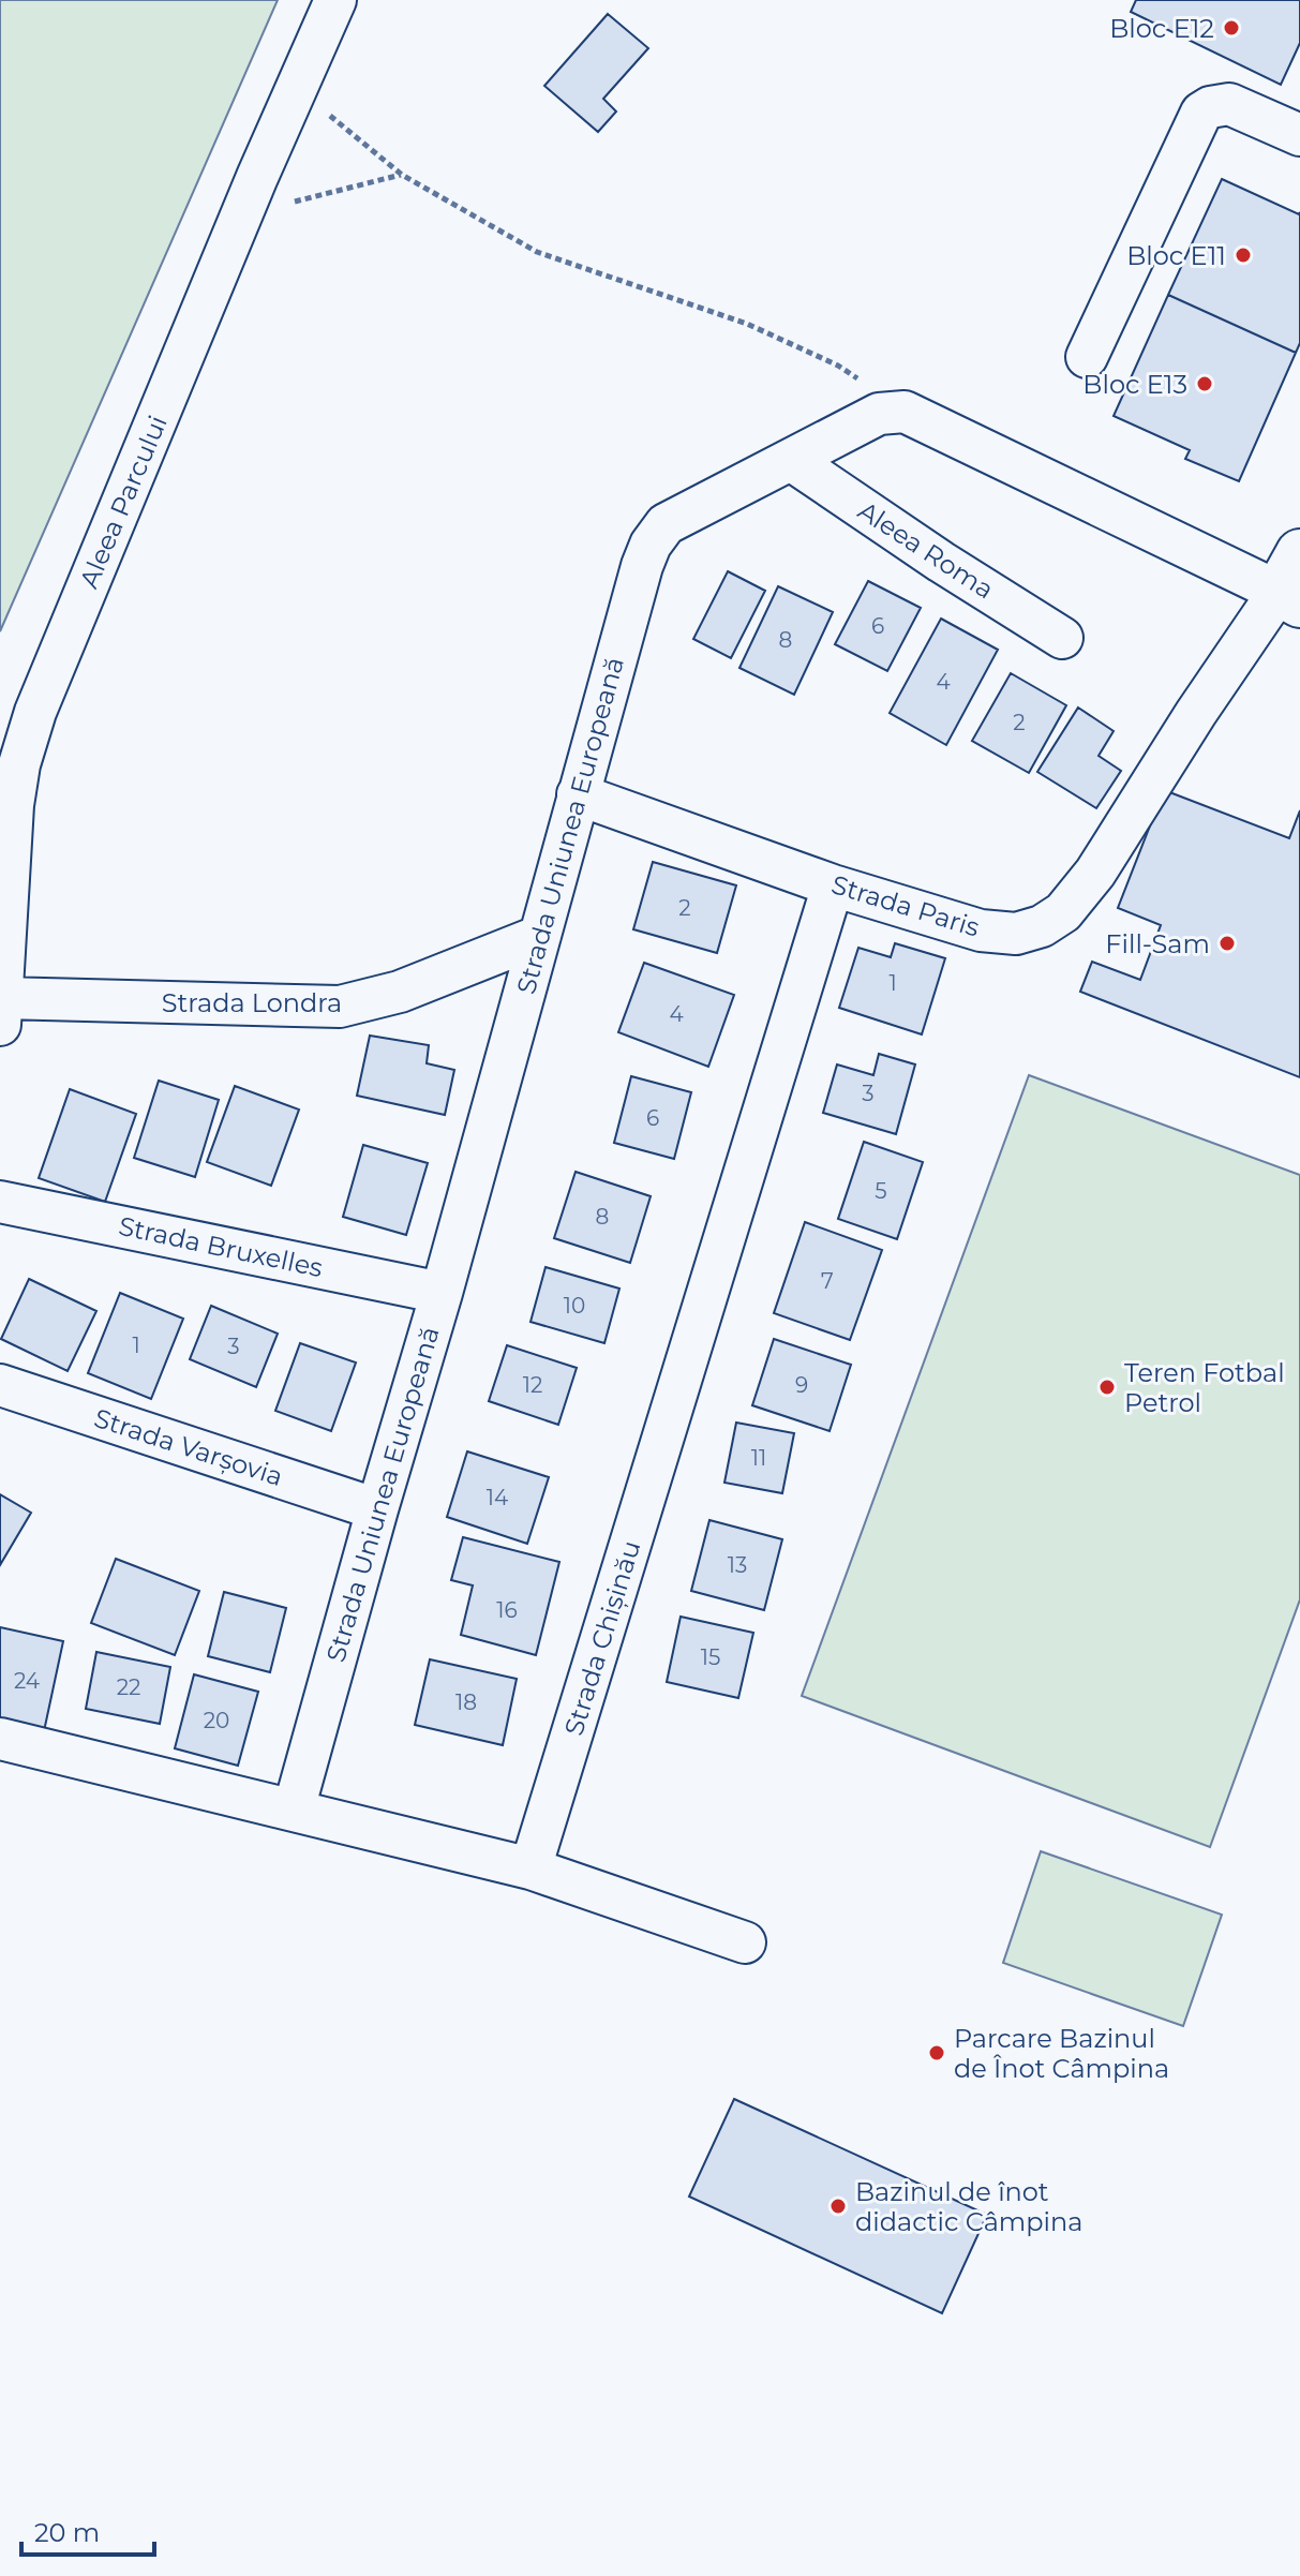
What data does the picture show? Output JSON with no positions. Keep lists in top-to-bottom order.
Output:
{
  "streets": {
    "street": [
      "Aleea Parcului",
      "Aleea Roma",
      "Strada Uniunea Europeană",
      "Strada Paris",
      "Strada Londra",
      "Strada Bruxelles",
      "Strada Varșovia",
      "Strada Chișinău"
    ]
  },
  "crossings": [
    ["Aleea Parcului", "Strada Londra"],
    ["Aleea Roma", "Strada Uniunea Europeană"],
    ["Strada Uniunea Europeană", "Strada Paris"],
    ["Strada Uniunea Europeană", "Strada Londra"],
    ["Strada Uniunea Europeană", "Strada Bruxelles"],
    ["Strada Uniunea Europeană", "Strada Varșovia"],
    ["Strada Paris", "Strada Chișinău"]
  ],
  "places": [
    "Bloc E12",
    "Bloc E11",
    "Bloc E13",
    "Fill-Sam",
    "Teren Fotbal Petrol",
    "Parcare Bazinul de Înot Câmpina",
    "Bazinul de înot didactic Câmpina"
  ],
  "house_numbers": [
    "6",
    "8",
    "4",
    "2",
    "2",
    "1",
    "4",
    "3",
    "6",
    "5",
    "8",
    "7",
    "10",
    "1",
    "3",
    "12",
    "9",
    "11",
    "14",
    "13",
    "16",
    "15",
    "24",
    "22",
    "18",
    "20"
  ],
  "scale_bar": "20 m"
}
